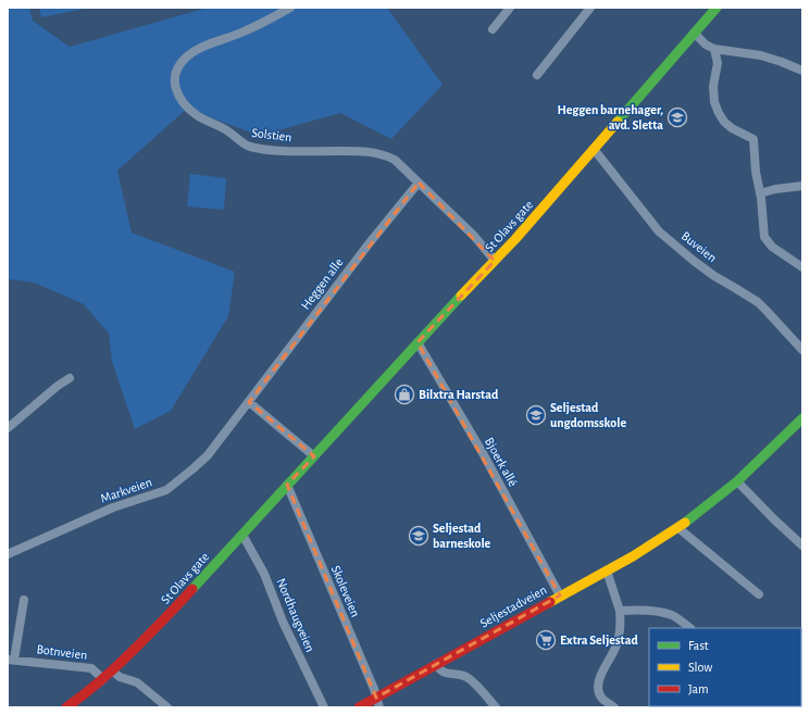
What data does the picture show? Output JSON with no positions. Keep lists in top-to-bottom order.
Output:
{
  "streets": {
    "street": [
      "Solstien",
      "St Olavs gate",
      "Buveien",
      "Heggen alle",
      "Bjoerk allé",
      "Markveien",
      "Skoleveien",
      "Seljestadveien",
      "Nordhaugveien",
      "Botnveien"
    ]
  },
  "crossings": [
    ["Solstien", "St Olavs gate"],
    ["Solstien", "Heggen alle"],
    ["St Olavs gate", "Buveien"],
    ["St Olavs gate", "Bjoerk allé"],
    ["St Olavs gate", "Skoleveien"],
    ["St Olavs gate", "Nordhaugveien"],
    ["St Olavs gate", "Botnveien"],
    ["Heggen alle", "Markveien"],
    ["Bjoerk allé", "Seljestadveien"],
    ["Skoleveien", "Seljestadveien"]
  ],
  "places": {
    "school or university": ["Heggen barnehager, avd. Sletta", "Seljestad ungdomsskole", "Seljestad barneskole"],
    "shop": ["Bilxtra Harstad"],
    "supermarket": ["Extra Seljestad"]
  },
  "legend": ["Fast", "Slow", "Jam"]
}
